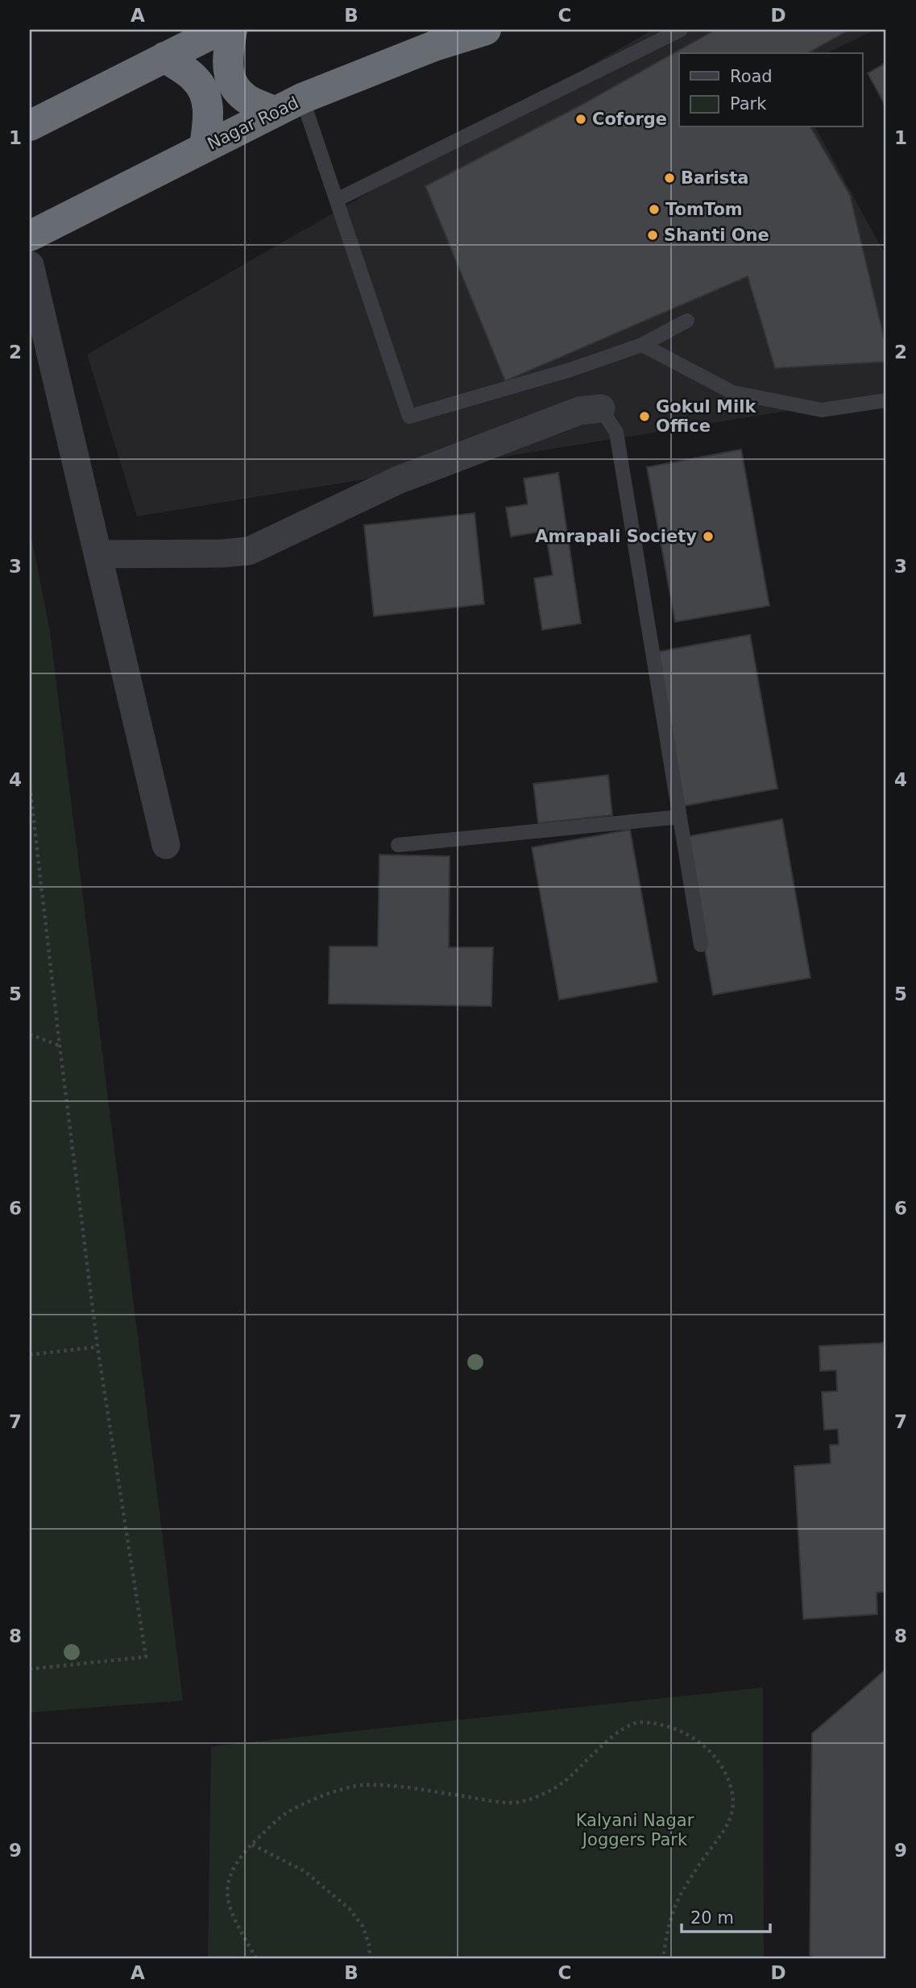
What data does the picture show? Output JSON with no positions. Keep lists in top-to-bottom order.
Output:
{
  "streets": {
    "highway": ["Nagar Road"]
  },
  "parks": ["Kalyani Nagar Joggers Park"],
  "places": [
    "Coforge",
    "Barista",
    "TomTom",
    "Shanti One",
    "Gokul Milk Office",
    "Amrapali Society"
  ],
  "legend": ["Road", "Park"],
  "scale_bar": "20 m",
  "grid": {
    "columns": [
      "A",
      "B",
      "C",
      "D"
    ],
    "rows": [
      "1",
      "2",
      "3",
      "4",
      "5",
      "6",
      "7",
      "8",
      "9"
    ]
  }
}
